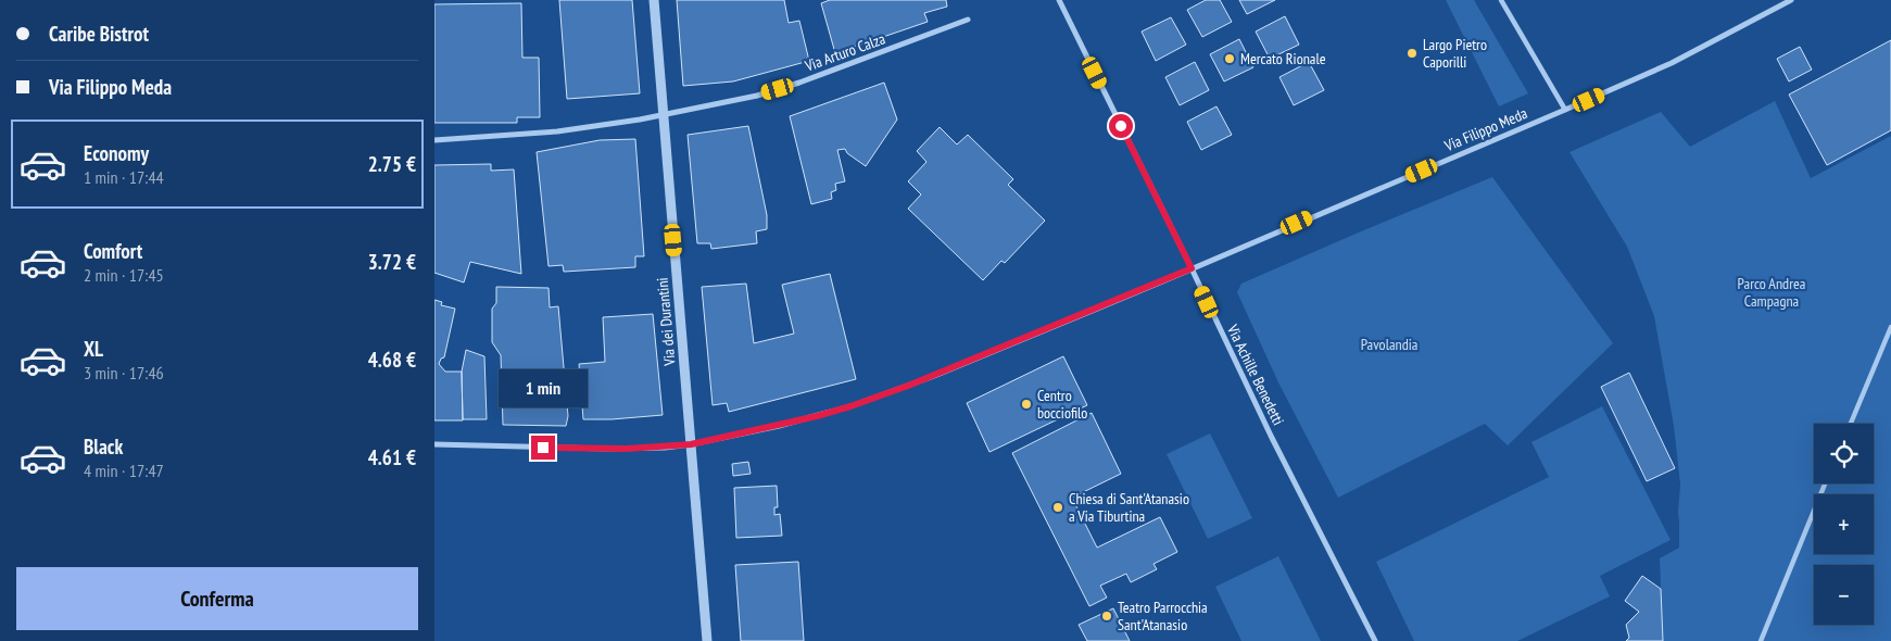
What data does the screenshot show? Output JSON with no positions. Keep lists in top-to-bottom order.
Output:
{
  "streets": {
    "street": [
      "Via Arturo Calza",
      "Via Filippo Meda",
      "Via dei Durantini",
      "Via Achille Benedetti"
    ]
  },
  "crossings": [
    ["Via Arturo Calza", "Via dei Durantini"],
    ["Via Filippo Meda", "Via dei Durantini"],
    ["Via Filippo Meda", "Via Achille Benedetti"]
  ],
  "parks": ["Parco Andrea Campagna", "Pavolandia"],
  "places": [
    "Largo Pietro Caporilli",
    "Mercato Rionale",
    "Centro bocciofilo",
    "Chiesa di Sant'Atanasio a Via Tiburtina",
    "Teatro Parrocchia Sant'Atanasio"
  ],
  "page": {
    "banner": ["Caribe Bistrot", "Via Filippo Meda"],
    "list": [
      {
        "name": "Economy",
        "note": "1 min · 17:44",
        "value": "2.75 €"
      },
      {
        "name": "Comfort",
        "note": "2 min · 17:45",
        "value": "3.72 €"
      },
      {
        "name": "XL",
        "note": "3 min · 17:46",
        "value": "4.68 €"
      },
      {
        "name": "Black",
        "note": "4 min · 17:47",
        "value": "4.61 €"
      }
    ],
    "bubble": "1 min",
    "map_buttons": ["+", "−"],
    "buttons": "Conferma"
  }
}
